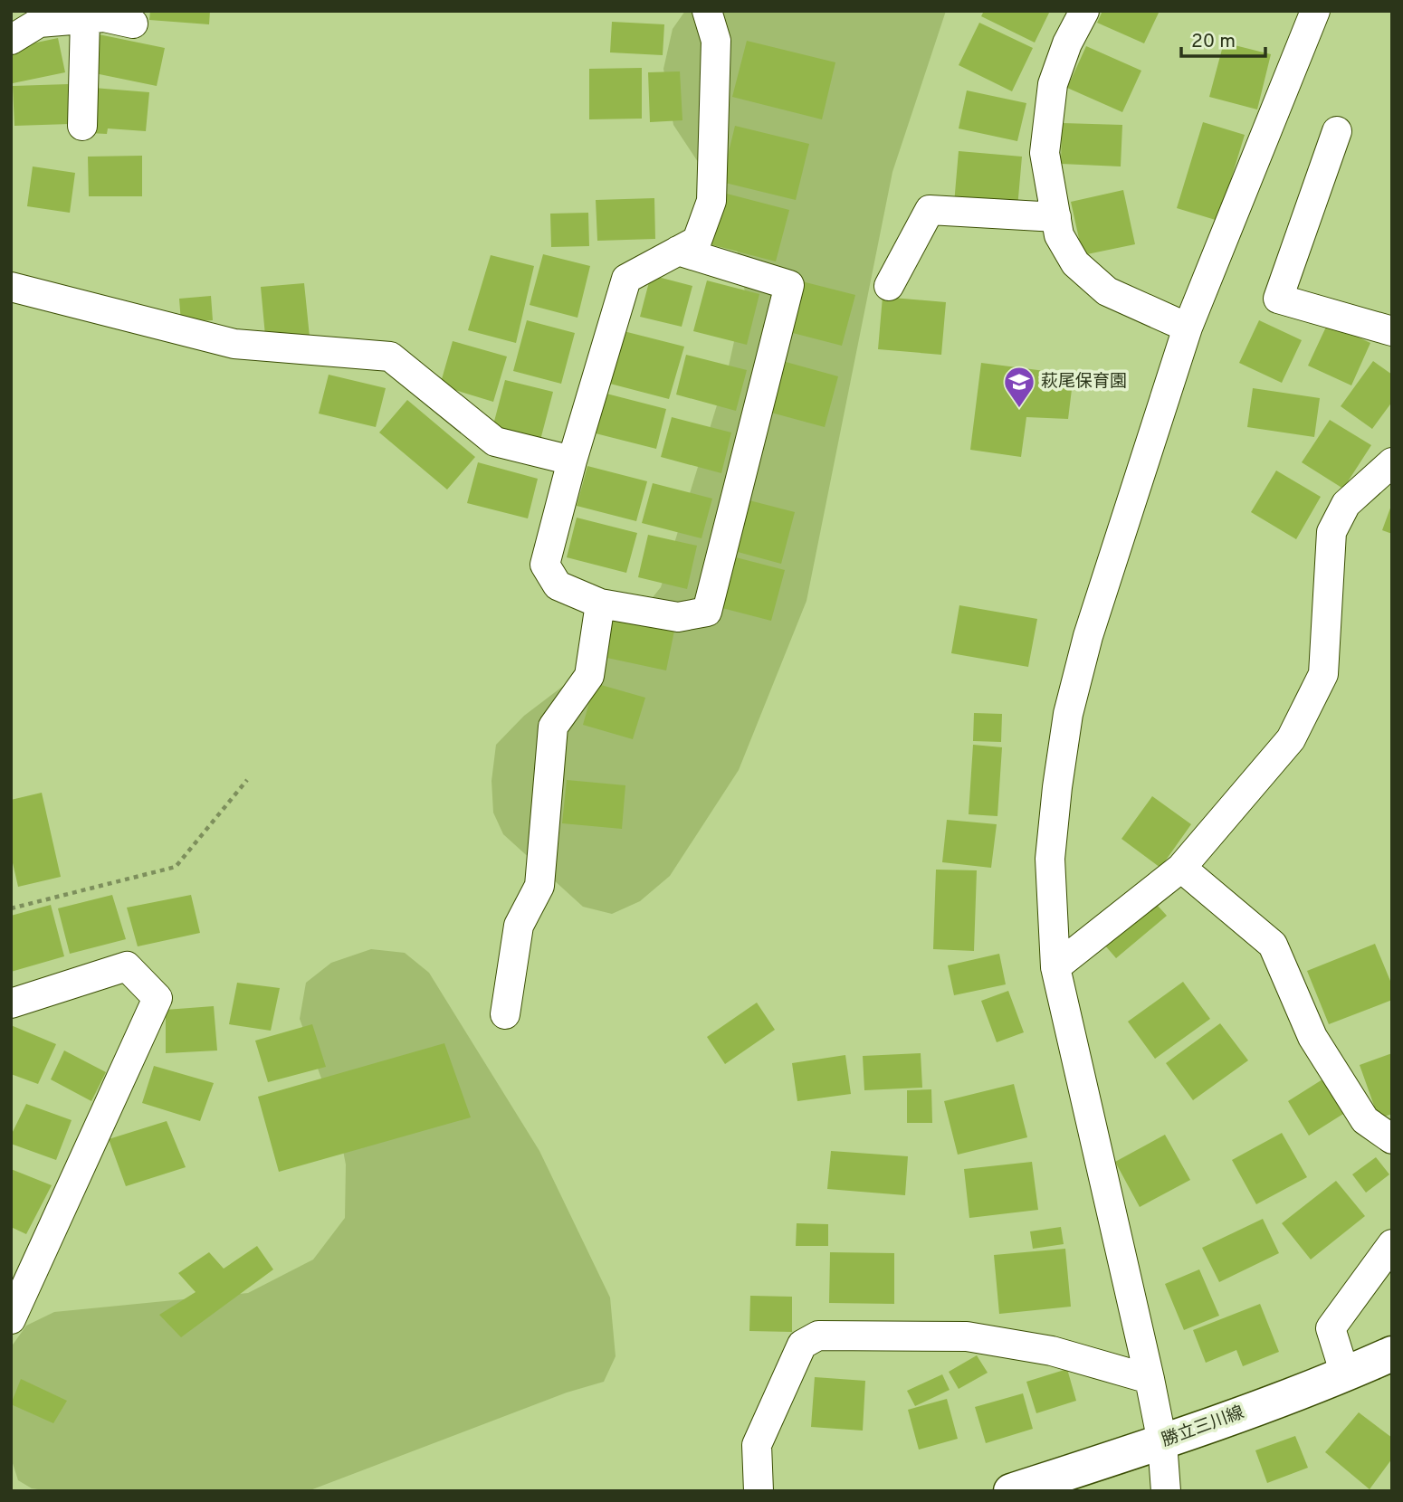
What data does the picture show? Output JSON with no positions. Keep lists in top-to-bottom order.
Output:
{
  "streets": {
    "main road": ["勝立三川線"]
  },
  "places": {
    "school or university": ["萩尾保育園"]
  },
  "scale_bar": "20 m"
}
